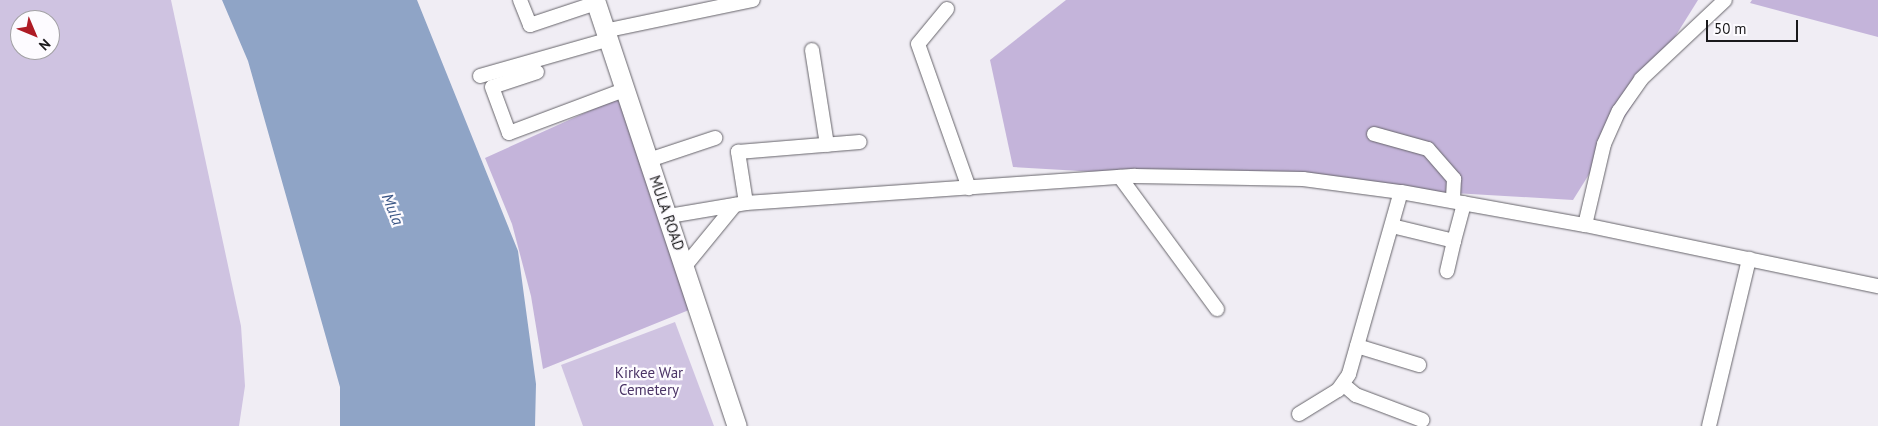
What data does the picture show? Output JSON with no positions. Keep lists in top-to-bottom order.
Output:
{
  "streets": {
    "main road": ["MULA ROAD"]
  },
  "water": ["Mula"],
  "parks": ["Kirkee War Cemetery"],
  "scale_bar": "50 m",
  "north": "bottom right"
}
